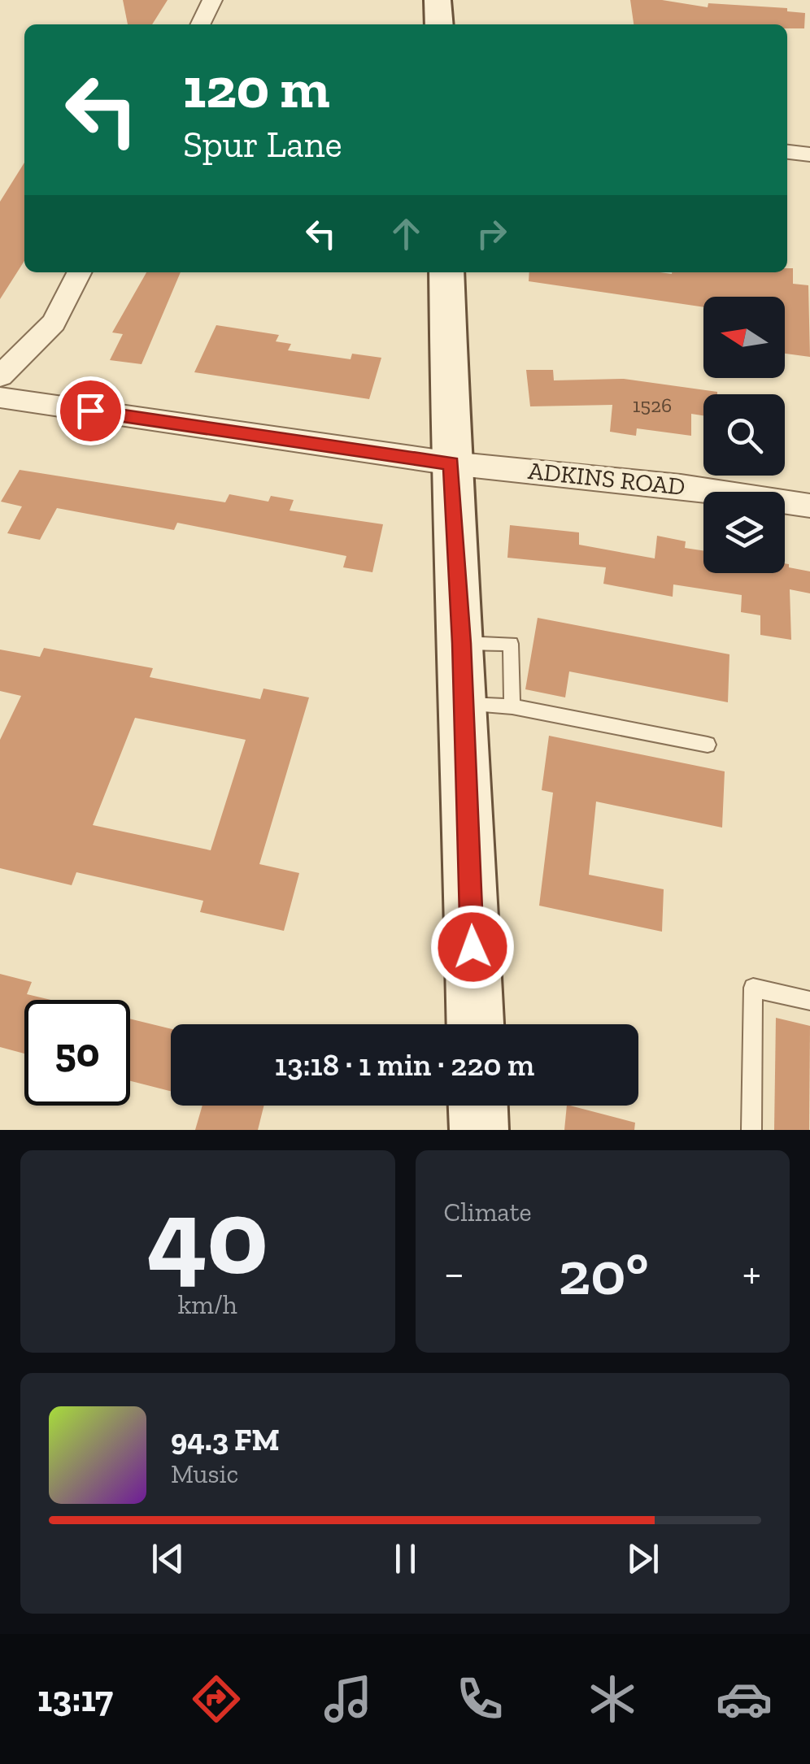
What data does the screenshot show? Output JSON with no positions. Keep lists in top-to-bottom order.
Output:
{
  "streets": {
    "street": ["ADKINS ROAD"]
  },
  "house_numbers": ["1526"],
  "north": "left",
  "page": {
    "turn": ["120 m", "Spur Lane"],
    "limit": "50",
    "trip": "13:18 · 1 min · 220 m",
    "tile": [
      ["40", "km/h"],
      "Climate"
    ],
    "heat": ["−", "20°", "+"],
    "song": ["94.3 FM", "Music"],
    "tabs": "13:17"
  }
}
